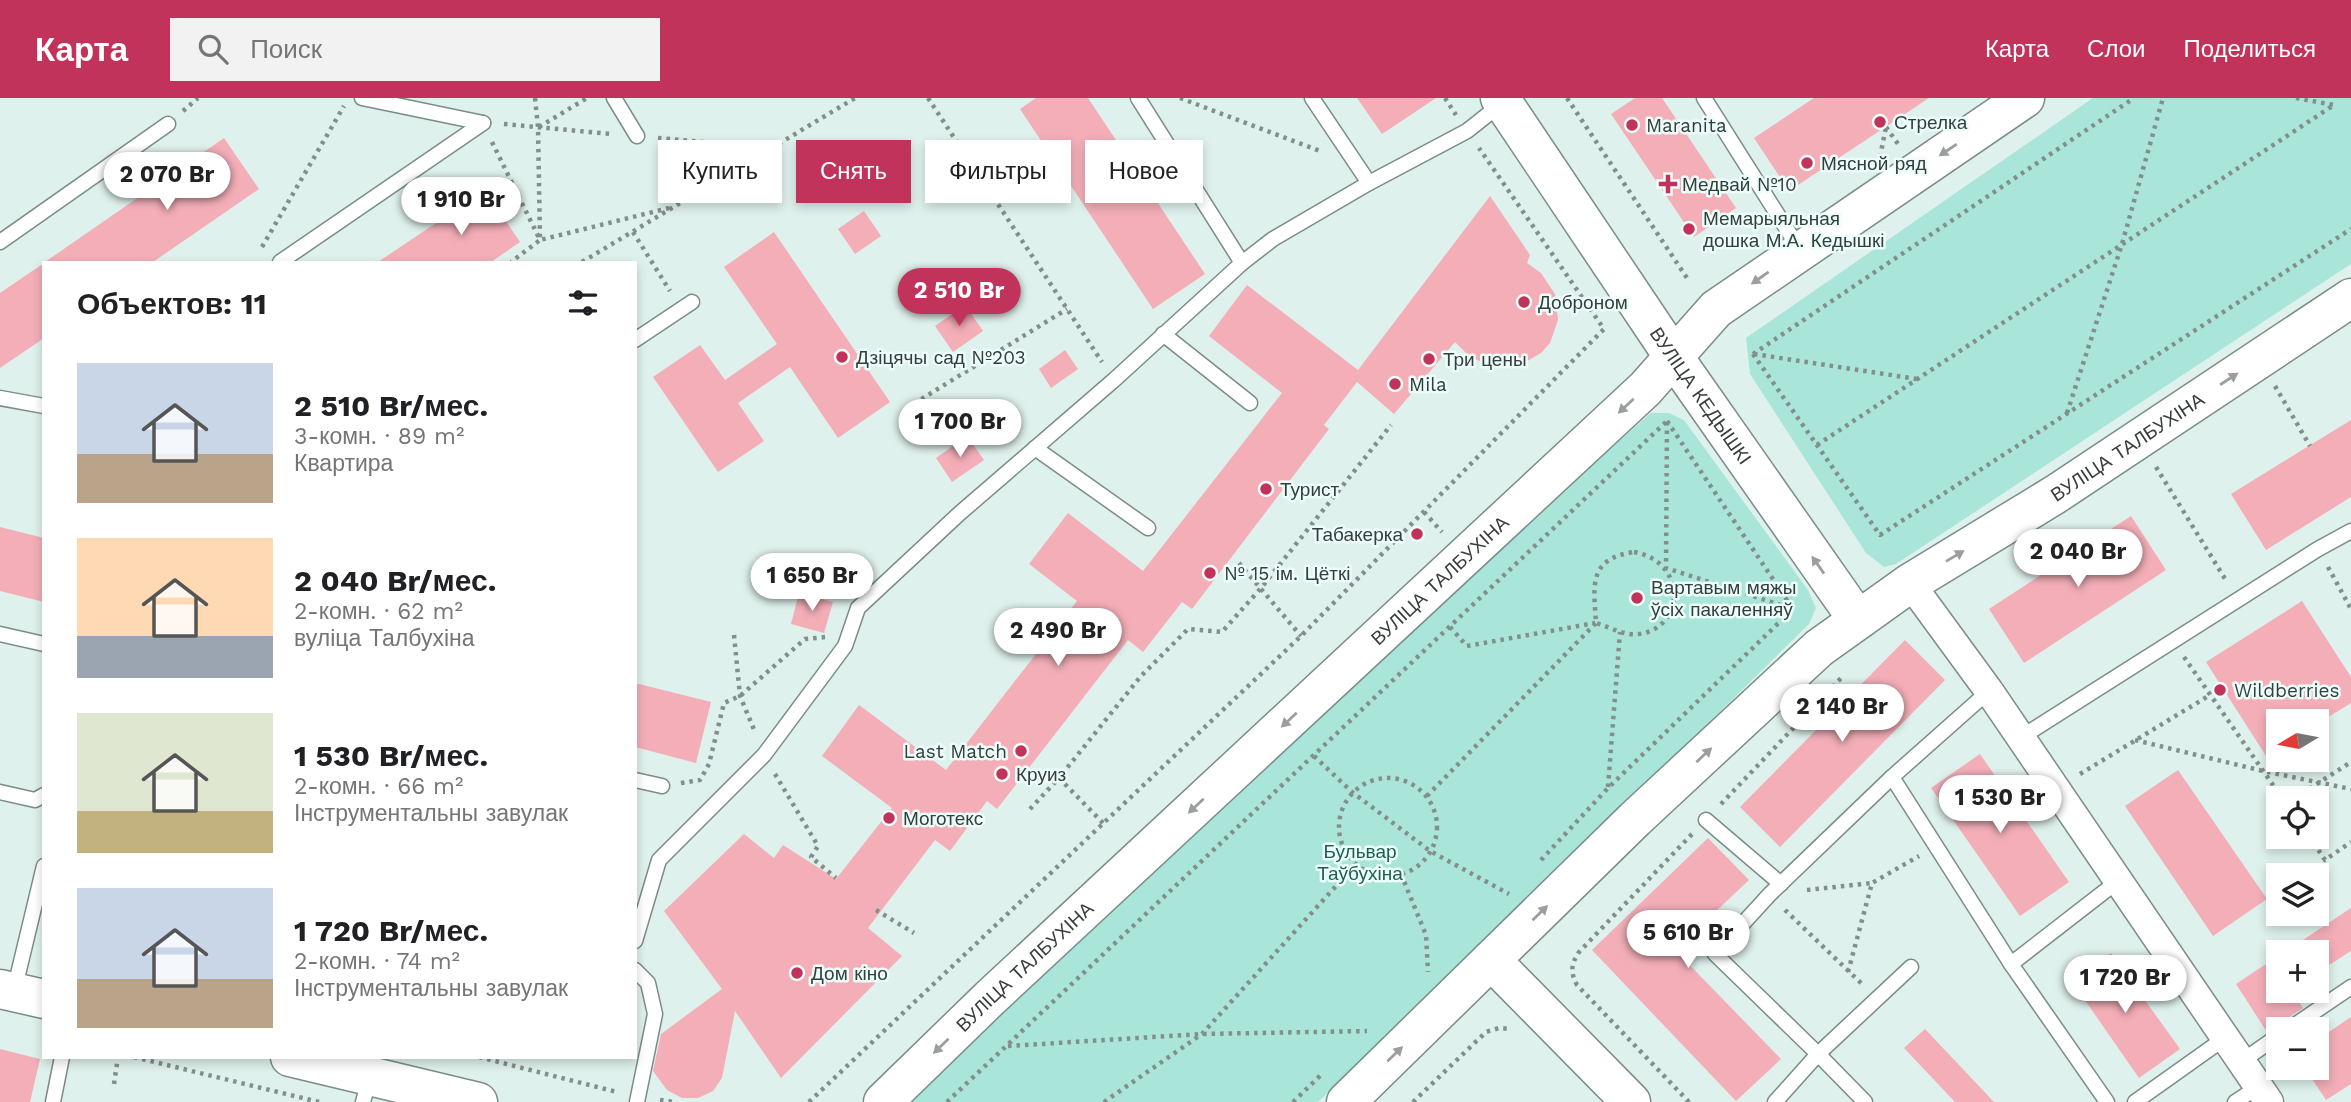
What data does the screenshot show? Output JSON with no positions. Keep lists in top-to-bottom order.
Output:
{
  "streets": {
    "main road": ["ВУЛІЦА КЕДЫШКІ", "ВУЛІЦА ТАЛБУХІНА"]
  },
  "crossings": [
    ["ВУЛІЦА КЕДЫШКІ", "ВУЛІЦА ТАЛБУХІНА"]
  ],
  "one_way": ["ВУЛІЦА КЕДЫШКІ"],
  "parks": ["Бульвар Таўбухіна"],
  "places": {
    "other": [
      "Стрелка",
      "Maranita",
      "Мясной ряд",
      "Мемарыяльная дошка М.А. Кедышкі",
      "Доброном",
      "Дзіцячы сад №203",
      "Три цены",
      "Mila",
      "Турист",
      "Табакерка",
      "№ 15 ім. Цёткі",
      "Вартавым мяжы ўсіх пакаленняў",
      "Wildberries",
      "Last Match",
      "Круиз",
      "Моготекс",
      "Дом кіно"
    ],
    "health": ["Медвай №10"]
  },
  "north": "left",
  "page": {
    "header": "Карта",
    "search": "Поиск",
    "nav": ["Карта", "Слои", "Поделиться"],
    "chip": [
      "Купить",
      "Снять",
      "Фильтры",
      "Новое"
    ],
    "price": [
      "2 070 Br",
      "1 910 Br",
      "2 510 Br",
      "1 700 Br",
      "2 040 Br",
      "1 650 Br",
      "2 490 Br",
      "2 140 Br",
      "1 530 Br",
      "5 610 Br",
      "1 720 Br"
    ],
    "heading": "Объектов: 11",
    "list": [
      {
        "name": "2 510 Br/мес.",
        "note": "3-комн. · 89 m² · Квартира"
      },
      {
        "name": "2 040 Br/мес.",
        "note": "2-комн. · 62 m² · вуліца Талбухіна"
      },
      {
        "name": "1 530 Br/мес.",
        "note": "2-комн. · 66 m² · Інструментальны завулак"
      },
      {
        "name": "1 720 Br/мес.",
        "note": "2-комн. · 74 m² · Інструментальны завулак"
      }
    ],
    "map_buttons": ["+", "−"]
  }
}
